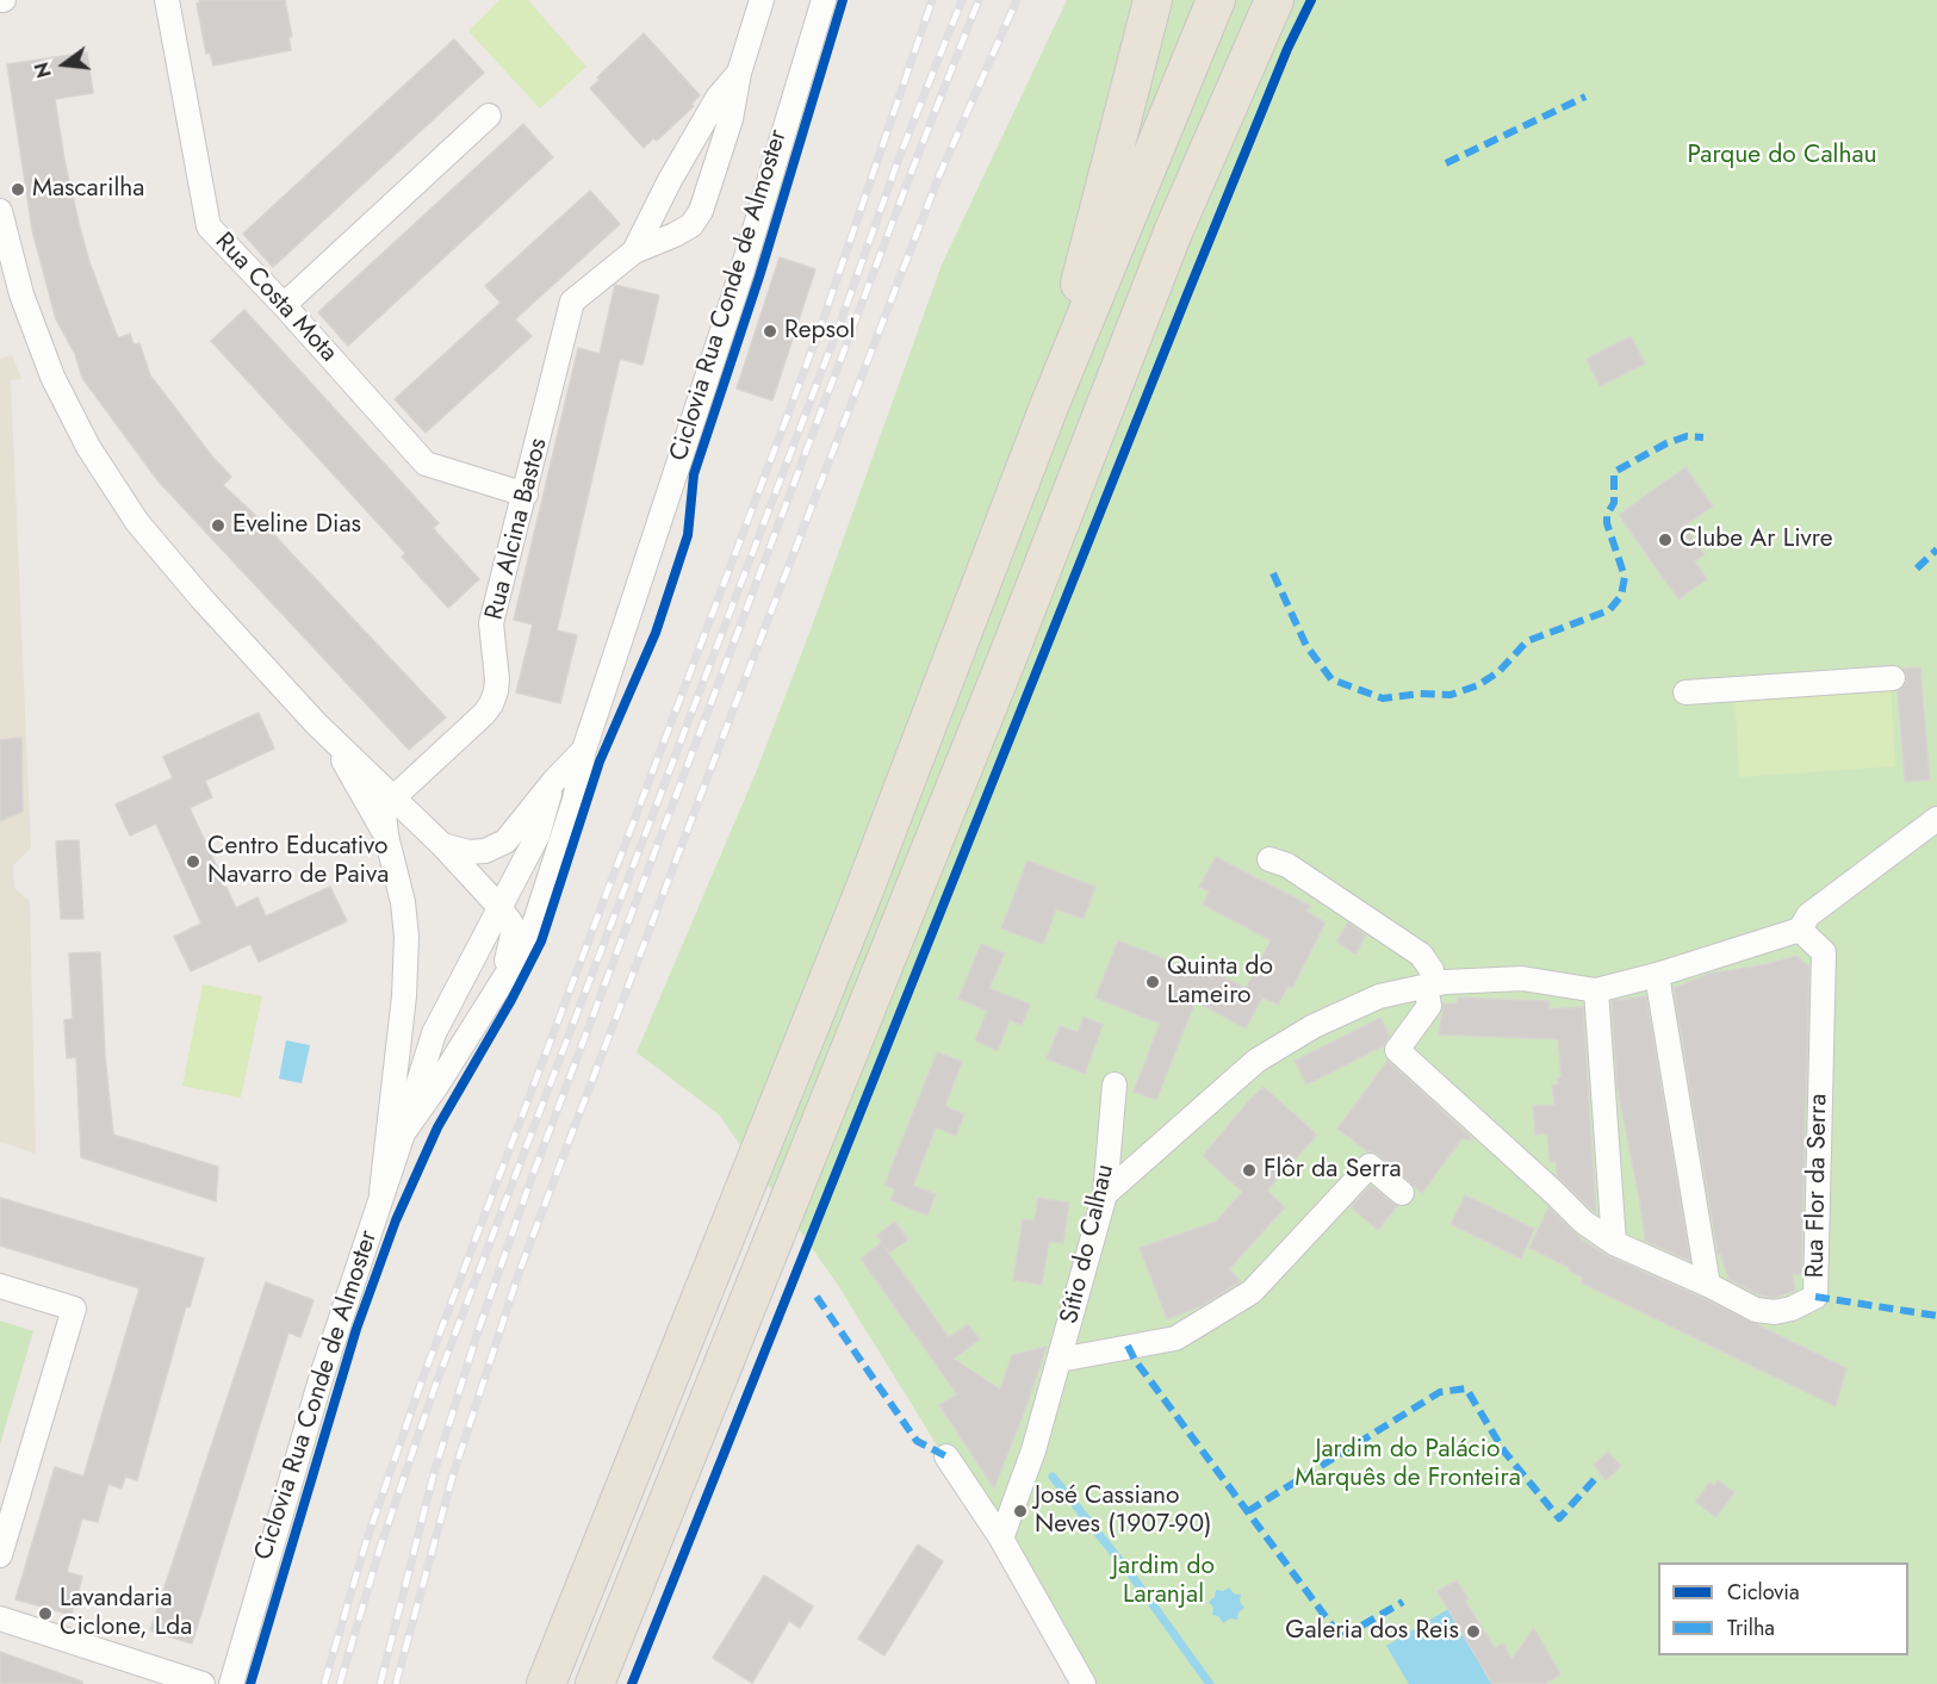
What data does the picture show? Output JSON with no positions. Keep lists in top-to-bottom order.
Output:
{
  "streets": {
    "street": [
      "Rua Costa Mota",
      "Rua Alcina Bastos",
      "Rua Flor da Serra",
      "Sítio do Calhau"
    ],
    "cycle path": ["Ciclovia Rua Conde de Almoster"]
  },
  "crossings": [
    ["Rua Costa Mota", "Rua Alcina Bastos"]
  ],
  "parks": ["Parque do Calhau", "Jardim do Palácio Marquês de Fronteira", "Jardim do Laranjal"],
  "places": [
    "Mascarilha",
    "Repsol",
    "Eveline Dias",
    "Clube Ar Livre",
    "Centro Educativo Navarro de Paiva",
    "Quinta do Lameiro",
    "Flôr da Serra",
    "José Cassiano Neves (1907-90)",
    "Lavandaria Ciclone, Lda",
    "Galeria dos Reis"
  ],
  "legend": ["Ciclovia", "Trilha"],
  "north": "left"
}
